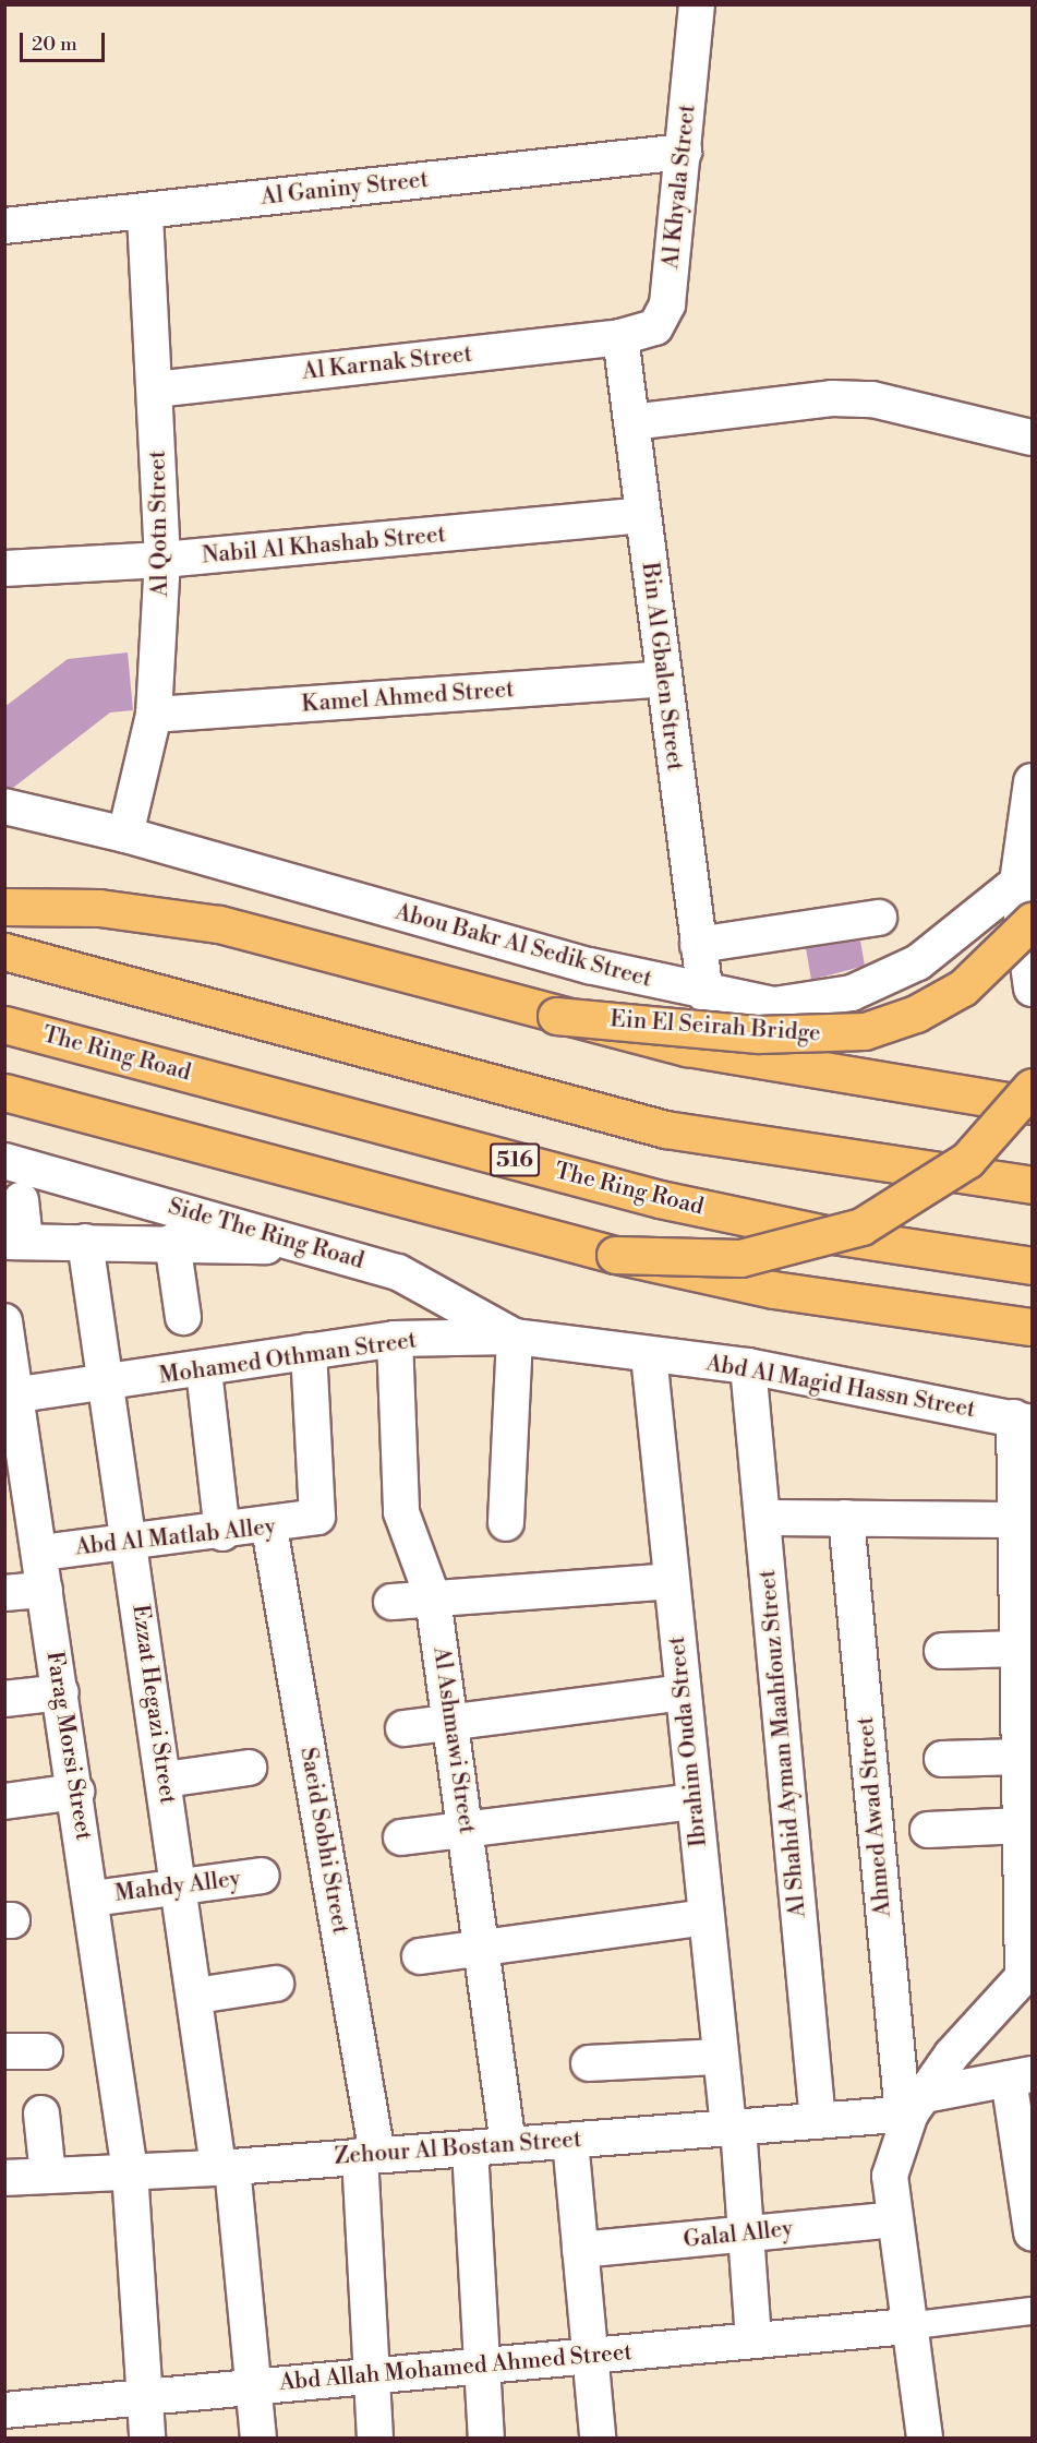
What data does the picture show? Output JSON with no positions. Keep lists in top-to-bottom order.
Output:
{
  "streets": {
    "highway": ["Ein El Seirah Bridge", "The Ring Road", "516"],
    "street": [
      "Al Khyala Street",
      "Al Ganiny Street",
      "Al Karnak Street",
      "Al Qotn Street",
      "Nabil Al Khashab Street",
      "Bin Al Gbalen Street",
      "Kamel Ahmed Street",
      "Abou Bakr Al Sedik Street",
      "Side The Ring Road",
      "Mohamed Othman Street",
      "Abd Al Magid Hassn Street",
      "Abd Al Matlab Alley",
      "Ezzat Hegazi Street",
      "Al Ashmawi Street",
      "Ibrahim Ouda Street",
      "Al Shahid Ayman Maahfouz Street",
      "Farag Morsi Street",
      "Ahmed Awad Street",
      "Saeid Sobhi Street",
      "Mahdy Alley",
      "Zehour Al Bostan Street",
      "Galal Alley",
      "Abd Allah Mohamed Ahmed Street"
    ]
  },
  "crossings": [
    ["Al Khyala Street", "Al Ganiny Street"],
    ["Al Khyala Street", "Al Karnak Street"],
    ["Al Khyala Street", "Bin Al Gbalen Street"],
    ["Al Ganiny Street", "Al Qotn Street"],
    ["Al Karnak Street", "Al Qotn Street"],
    ["Al Karnak Street", "Bin Al Gbalen Street"],
    ["Al Qotn Street", "Nabil Al Khashab Street"],
    ["Al Qotn Street", "Kamel Ahmed Street"],
    ["Al Qotn Street", "Abou Bakr Al Sedik Street"],
    ["Nabil Al Khashab Street", "Bin Al Gbalen Street"],
    ["Bin Al Gbalen Street", "Kamel Ahmed Street"],
    ["Bin Al Gbalen Street", "Abou Bakr Al Sedik Street"],
    ["Side The Ring Road", "Mohamed Othman Street"],
    ["Mohamed Othman Street", "Abd Al Magid Hassn Street"],
    ["Mohamed Othman Street", "Abd Al Matlab Alley"],
    ["Mohamed Othman Street", "Ezzat Hegazi Street"],
    ["Mohamed Othman Street", "Al Ashmawi Street"],
    ["Mohamed Othman Street", "Ibrahim Ouda Street"],
    ["Mohamed Othman Street", "Farag Morsi Street"],
    ["Abd Al Magid Hassn Street", "Ibrahim Ouda Street"],
    ["Abd Al Magid Hassn Street", "Al Shahid Ayman Maahfouz Street"],
    ["Abd Al Matlab Alley", "Ezzat Hegazi Street"],
    ["Abd Al Matlab Alley", "Farag Morsi Street"],
    ["Abd Al Matlab Alley", "Saeid Sobhi Street"],
    ["Ezzat Hegazi Street", "Mahdy Alley"],
    ["Ezzat Hegazi Street", "Zehour Al Bostan Street"],
    ["Ezzat Hegazi Street", "Abd Allah Mohamed Ahmed Street"],
    ["Al Ashmawi Street", "Zehour Al Bostan Street"],
    ["Ibrahim Ouda Street", "Zehour Al Bostan Street"],
    ["Ibrahim Ouda Street", "Galal Alley"],
    ["Ibrahim Ouda Street", "Abd Allah Mohamed Ahmed Street"],
    ["Al Shahid Ayman Maahfouz Street", "Zehour Al Bostan Street"],
    ["Farag Morsi Street", "Mahdy Alley"],
    ["Farag Morsi Street", "Zehour Al Bostan Street"],
    ["Farag Morsi Street", "Abd Allah Mohamed Ahmed Street"],
    ["Ahmed Awad Street", "Zehour Al Bostan Street"],
    ["Saeid Sobhi Street", "Zehour Al Bostan Street"],
    ["Saeid Sobhi Street", "Abd Allah Mohamed Ahmed Street"]
  ],
  "scale_bar": "20 m"
}
